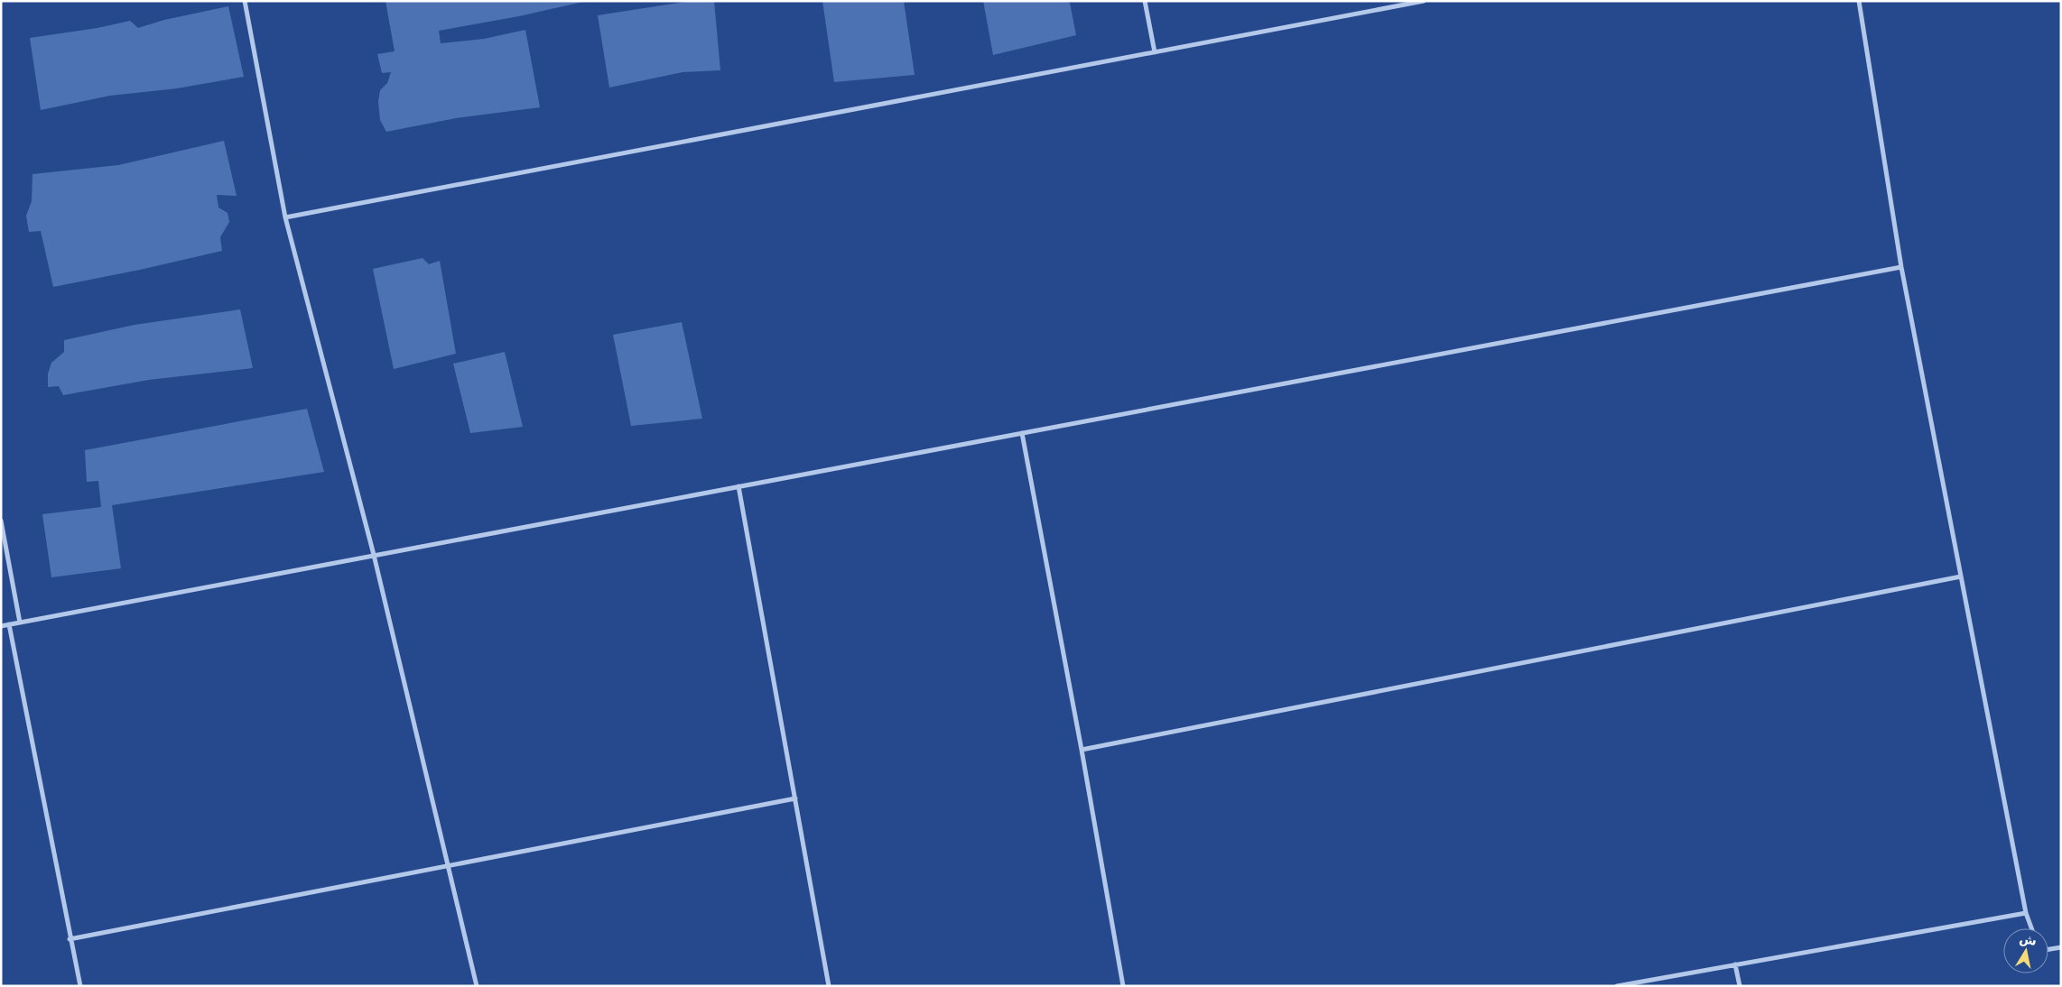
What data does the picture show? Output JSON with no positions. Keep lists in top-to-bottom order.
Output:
{
  "north": "top"
}
